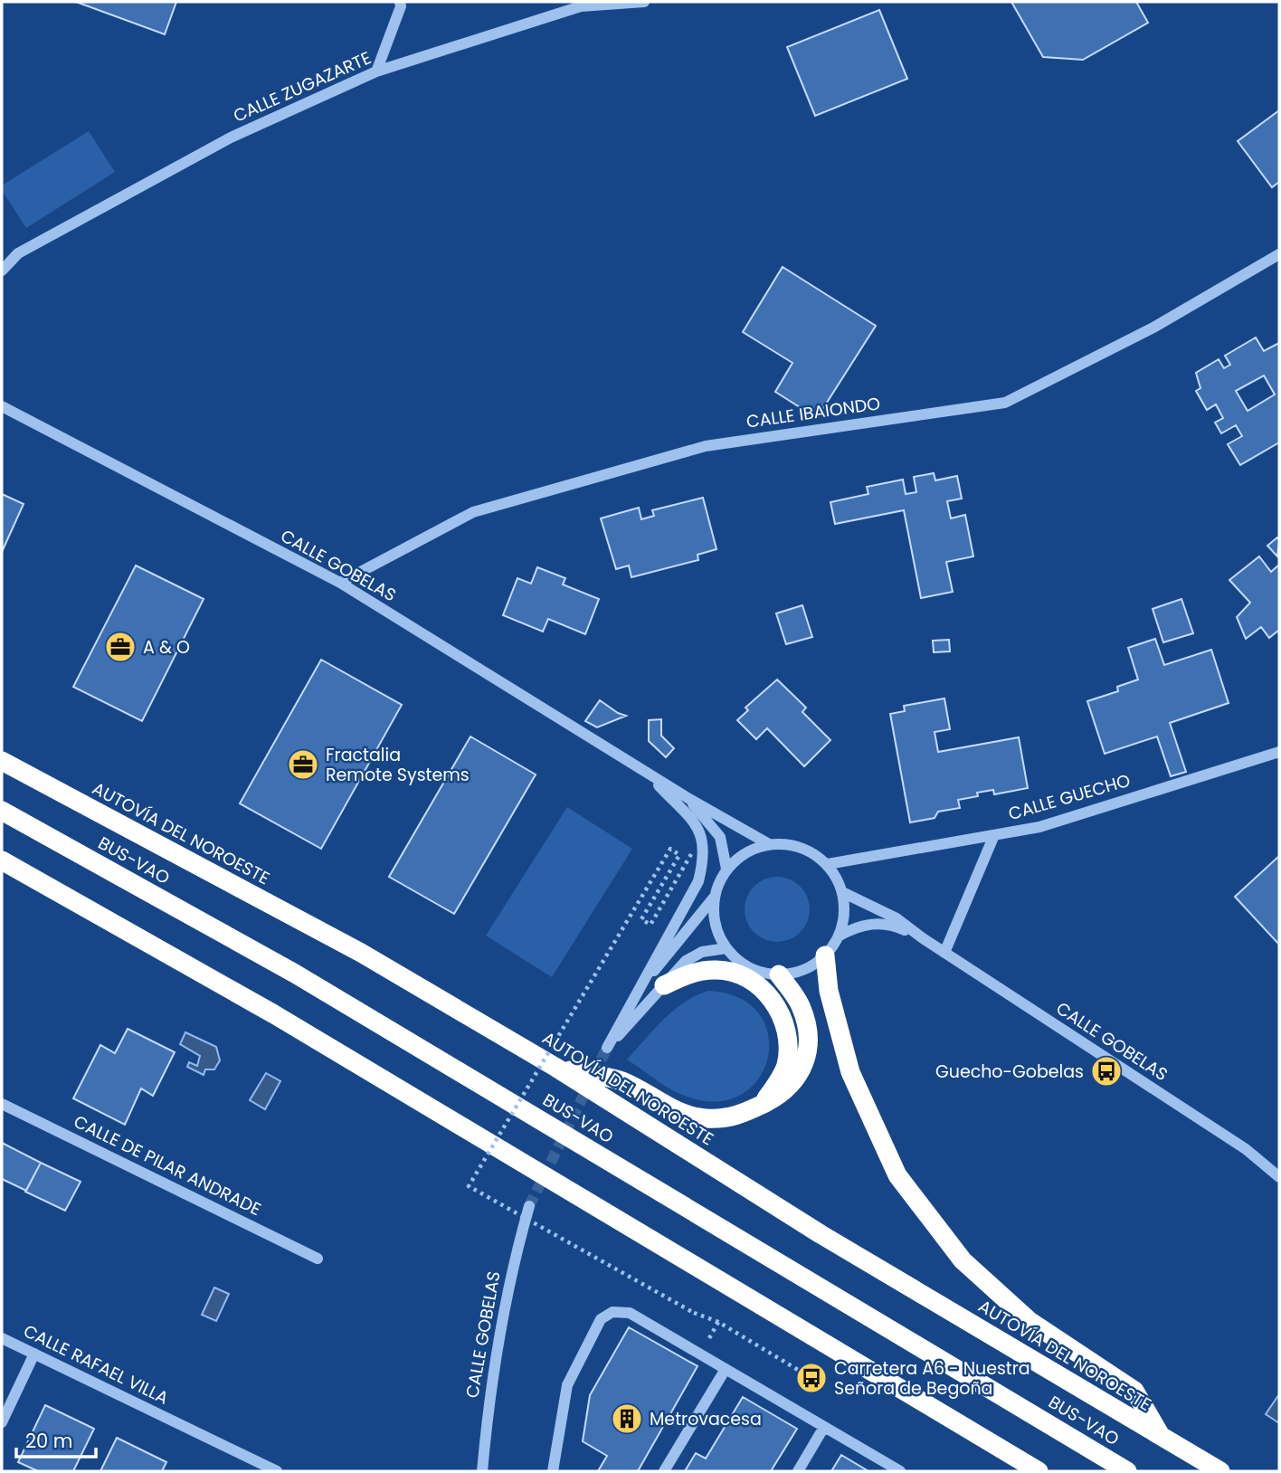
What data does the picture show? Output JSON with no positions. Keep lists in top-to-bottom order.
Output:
{
  "streets": {
    "highway": ["AUTOVÍA DEL NOROESTE", "BUS-VAO"],
    "street": [
      "CALLE ZUGAZARTE",
      "CALLE IBAIONDO",
      "CALLE GOBELAS",
      "CALLE GUECHO",
      "CALLE DE PILAR ANDRADE",
      "CALLE RAFAEL VILLA"
    ]
  },
  "crossings": [
    ["CALLE IBAIONDO", "CALLE GOBELAS"],
    ["CALLE GOBELAS", "CALLE GUECHO"]
  ],
  "places": {
    "office": ["A & O", "Fractalia Remote Systems"],
    "bus stop": ["Guecho-Gobelas", "Carretera A6 - Nuestra Señora de Begoña"],
    "building": ["Metrovacesa"]
  },
  "scale_bar": "20 m"
}
